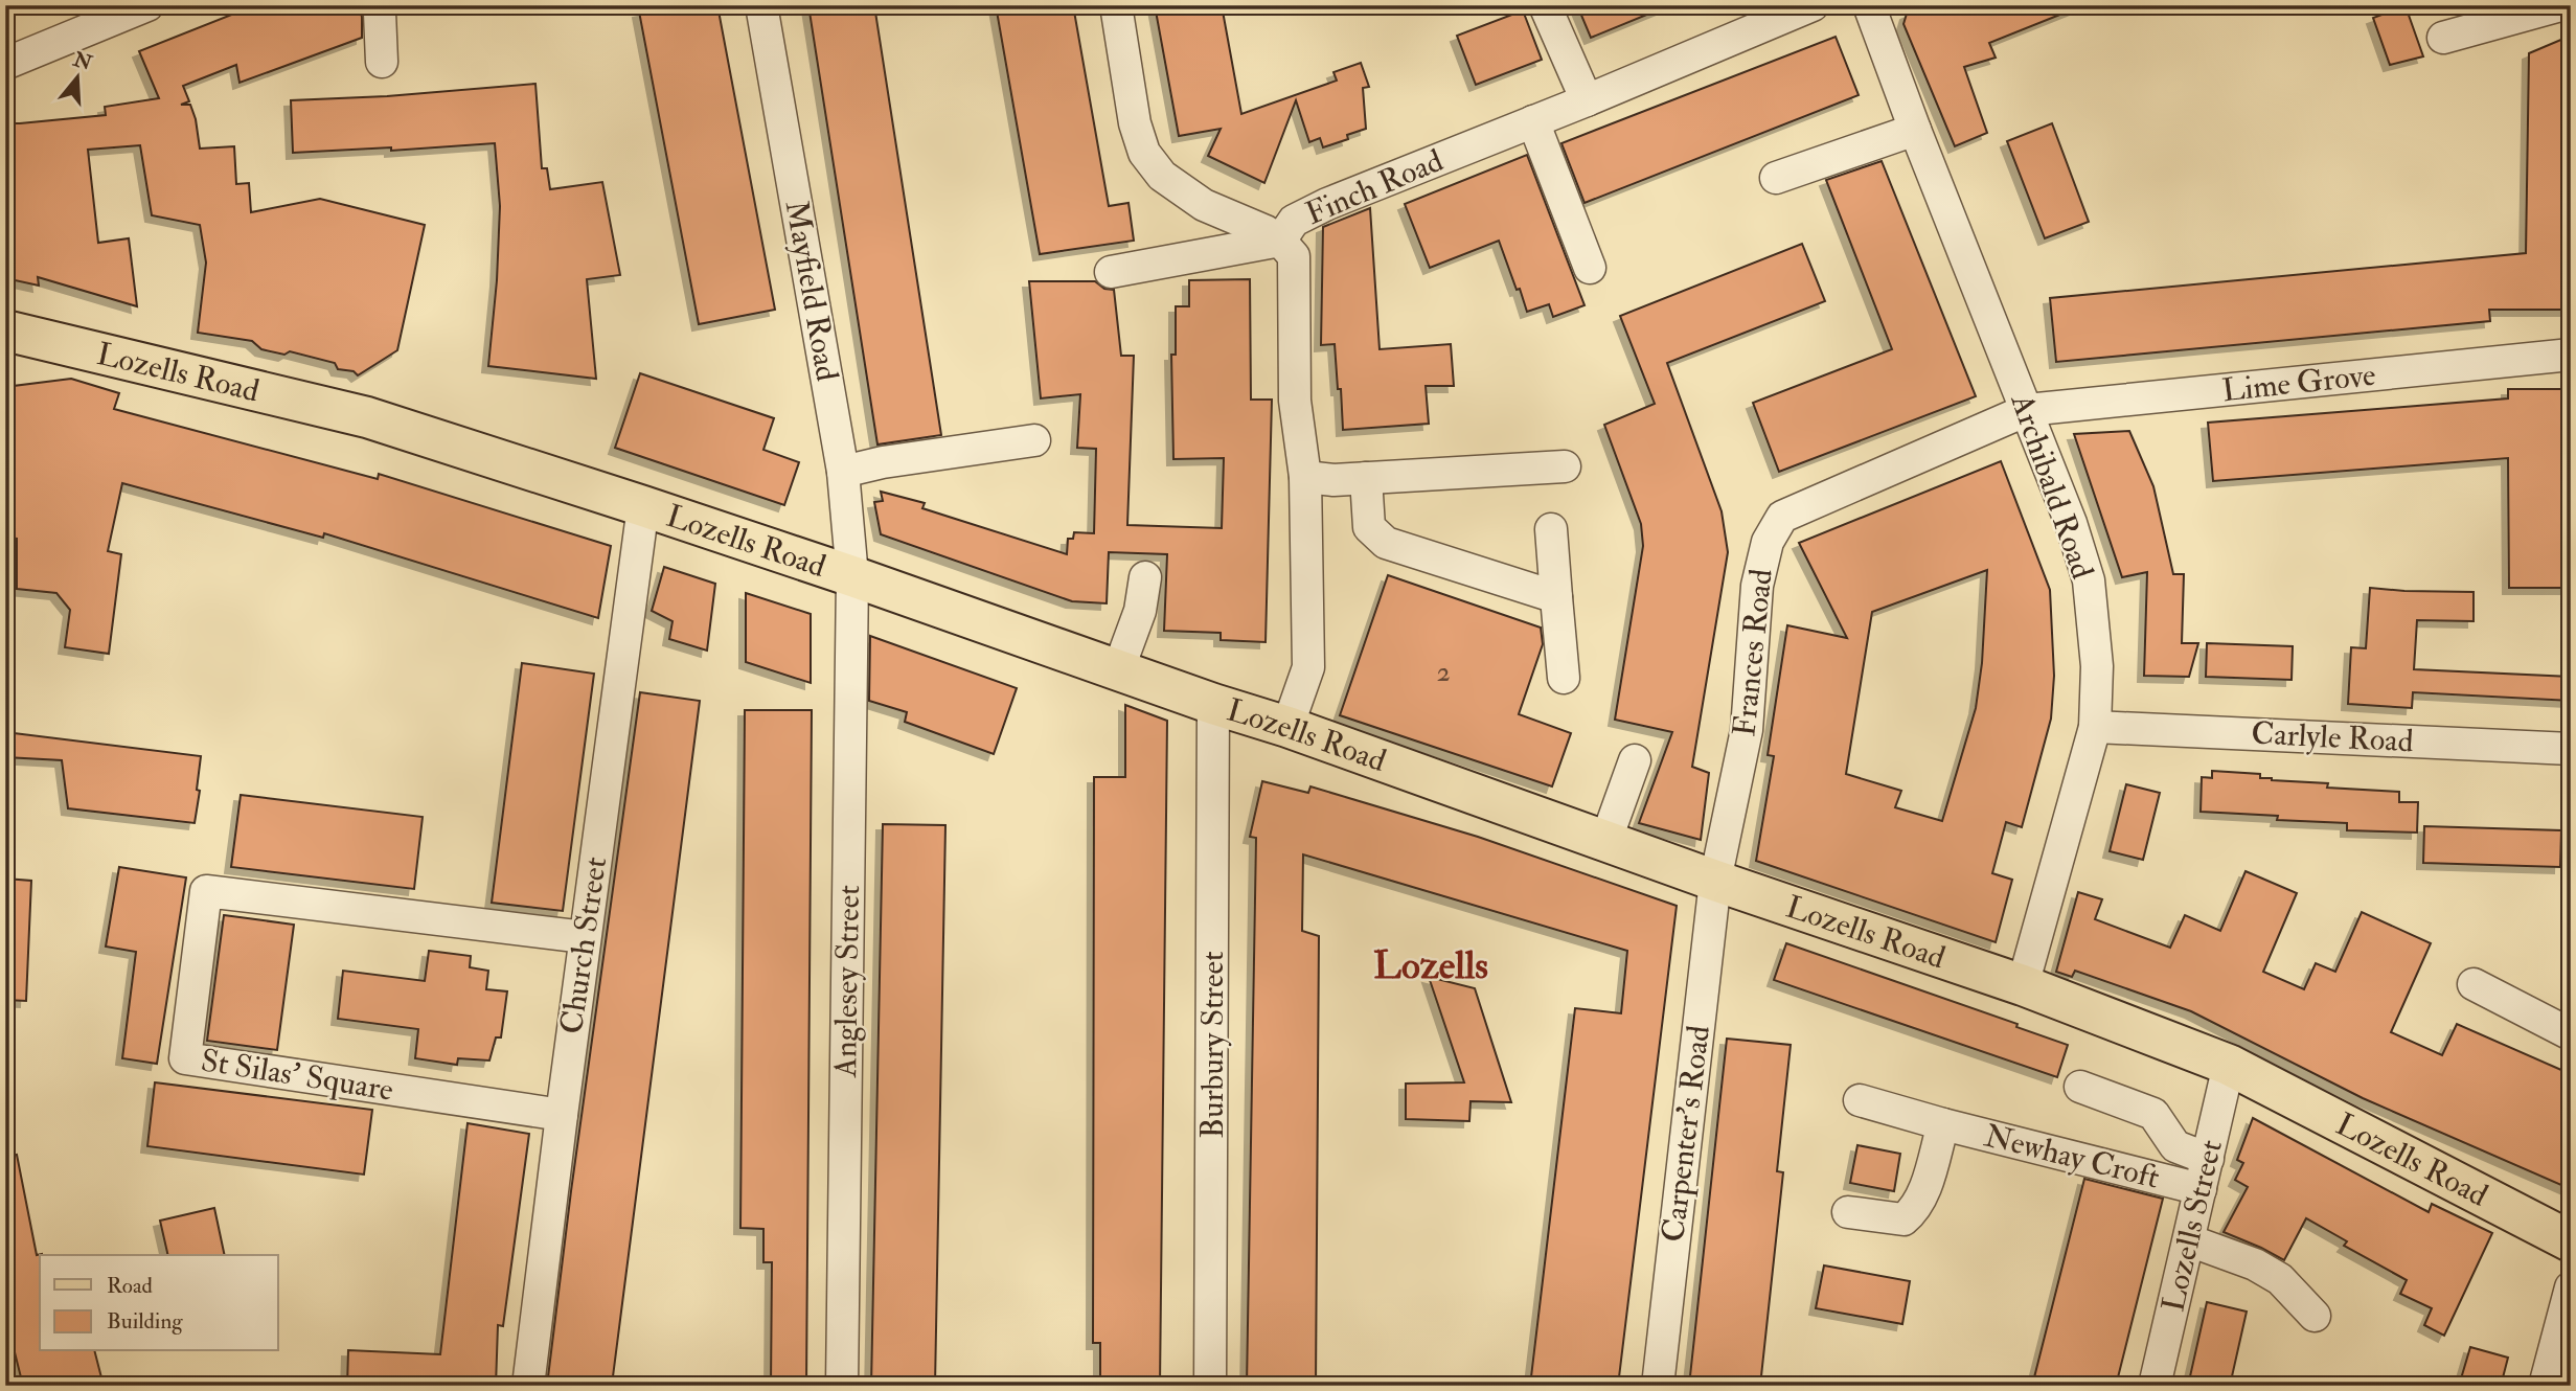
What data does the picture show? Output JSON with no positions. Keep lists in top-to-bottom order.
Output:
{
  "streets": {
    "main road": ["Lozells Road"],
    "street": [
      "Finch Road",
      "Mayfield Road",
      "Lime Grove",
      "Archibald Road",
      "Frances Road",
      "Carlyle Road",
      "Church Street",
      "Anglesey Street",
      "Burbury Street",
      "St Silas' Square",
      "Carpenter's Road",
      "Newhay Croft",
      "Lozells Street"
    ]
  },
  "crossings": [
    ["Finch Road", "Lozells Road"],
    ["Mayfield Road", "Lozells Road"],
    ["Mayfield Road", "Anglesey Street"],
    ["Lozells Road", "Archibald Road"],
    ["Lozells Road", "Frances Road"],
    ["Lozells Road", "Church Street"],
    ["Lozells Road", "Anglesey Street"],
    ["Lozells Road", "Burbury Street"],
    ["Lozells Road", "Carpenter's Road"],
    ["Lozells Road", "Lozells Street"],
    ["Lime Grove", "Archibald Road"],
    ["Lime Grove", "Frances Road"],
    ["Archibald Road", "Frances Road"],
    ["Archibald Road", "Carlyle Road"],
    ["Frances Road", "Carpenter's Road"],
    ["Church Street", "St Silas' Square"],
    ["Newhay Croft", "Lozells Street"]
  ],
  "districts": ["Lozells"],
  "house_numbers": ["2"],
  "legend": ["Road", "Building"],
  "north": "top"
}
